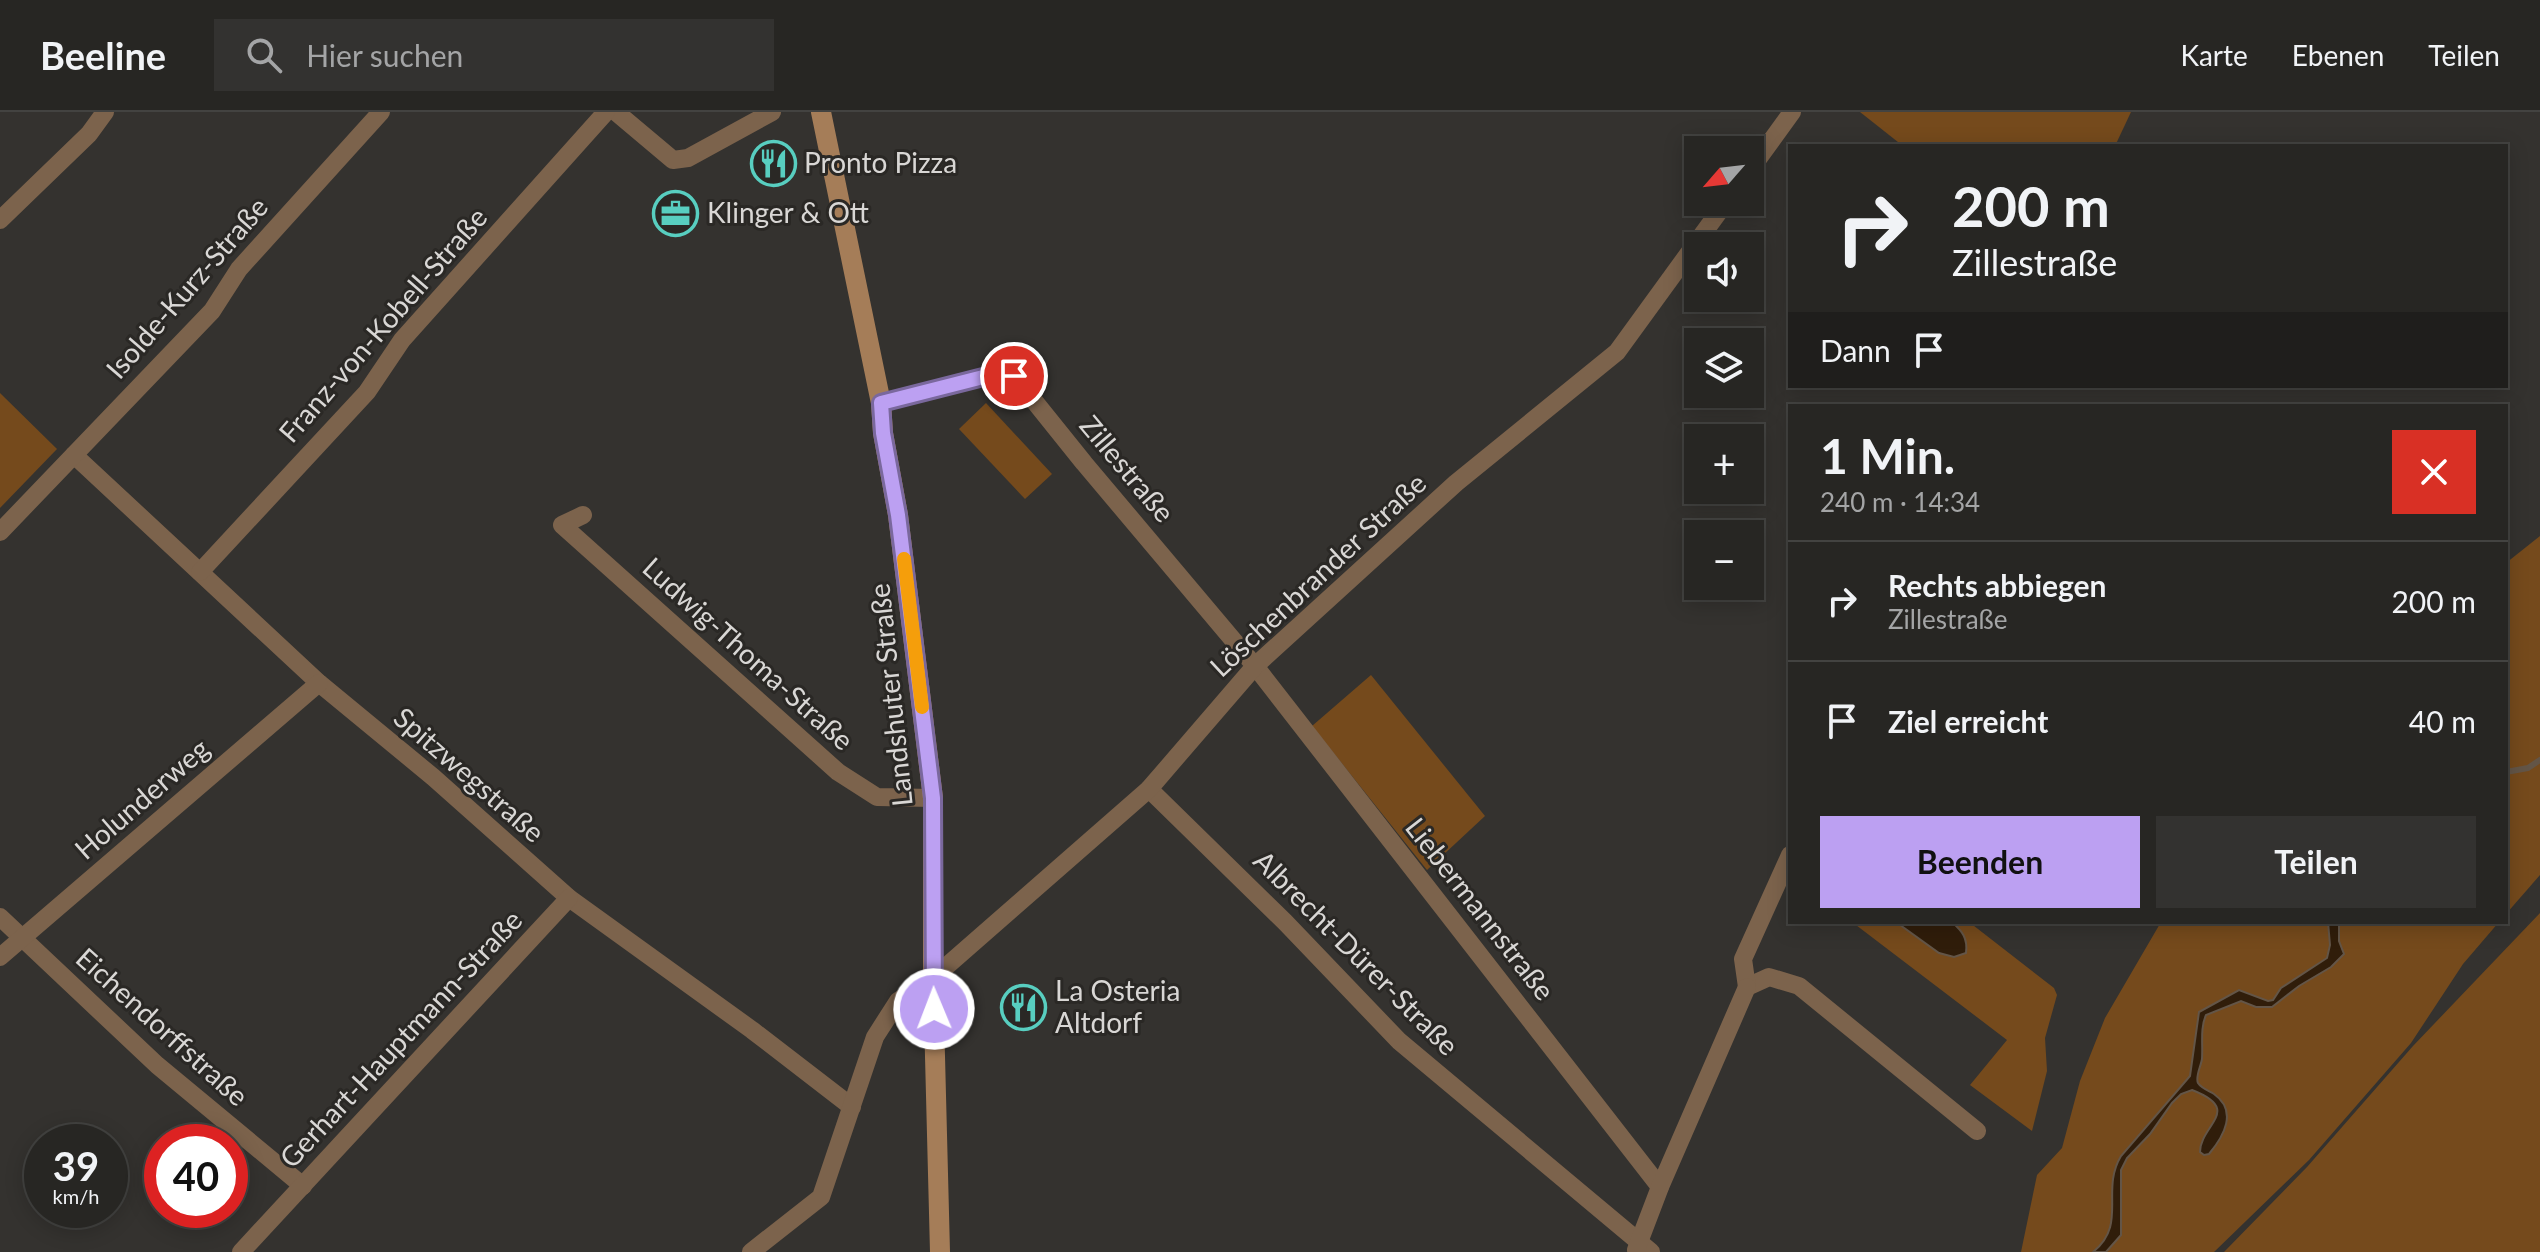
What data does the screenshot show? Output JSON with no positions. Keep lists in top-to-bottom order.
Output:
{
  "streets": {
    "street": [
      "Isolde-Kurz-Straße",
      "Franz-von-Kobell-Straße",
      "Zillestraße",
      "Löschenbrander Straße",
      "Ludwig-Thoma-Straße",
      "Landshuter Straße",
      "Spitzwegstraße",
      "Holunderweg",
      "Liebermannstraße",
      "Albrecht-Dürer-Straße",
      "Eichendorffstraße",
      "Gerhart-Hauptmann-Straße"
    ]
  },
  "crossings": [
    ["Isolde-Kurz-Straße", "Spitzwegstraße"],
    ["Franz-von-Kobell-Straße", "Spitzwegstraße"],
    ["Zillestraße", "Löschenbrander Straße"],
    ["Zillestraße", "Landshuter Straße"],
    ["Zillestraße", "Liebermannstraße"],
    ["Löschenbrander Straße", "Landshuter Straße"],
    ["Löschenbrander Straße", "Spitzwegstraße"],
    ["Löschenbrander Straße", "Liebermannstraße"],
    ["Löschenbrander Straße", "Albrecht-Dürer-Straße"],
    ["Ludwig-Thoma-Straße", "Landshuter Straße"],
    ["Spitzwegstraße", "Holunderweg"],
    ["Spitzwegstraße", "Gerhart-Hauptmann-Straße"],
    ["Holunderweg", "Eichendorffstraße"],
    ["Eichendorffstraße", "Gerhart-Hauptmann-Straße"]
  ],
  "places": {
    "restaurant": ["Pronto Pizza", "La Osteria Altdorf"],
    "office": ["Klinger & Ott"]
  },
  "north": "bottom left",
  "page": {
    "header": "Beeline",
    "search": "Hier suchen",
    "nav": ["Karte", "Ebenen", "Teilen"],
    "map_buttons": ["+", "−"],
    "turn": ["200 m", "Zillestraße"],
    "then": "Dann",
    "heading": ["1 Min.", "240 m · 14:34"],
    "list": [
      {
        "name": "Rechts abbiegen",
        "note": "Zillestraße",
        "value": "200 m"
      },
      {
        "name": "Ziel erreicht",
        "value": "40 m"
      }
    ],
    "buttons": ["Beenden", "Teilen"],
    "speed": "39 km/h",
    "limit": "40"
  }
}
